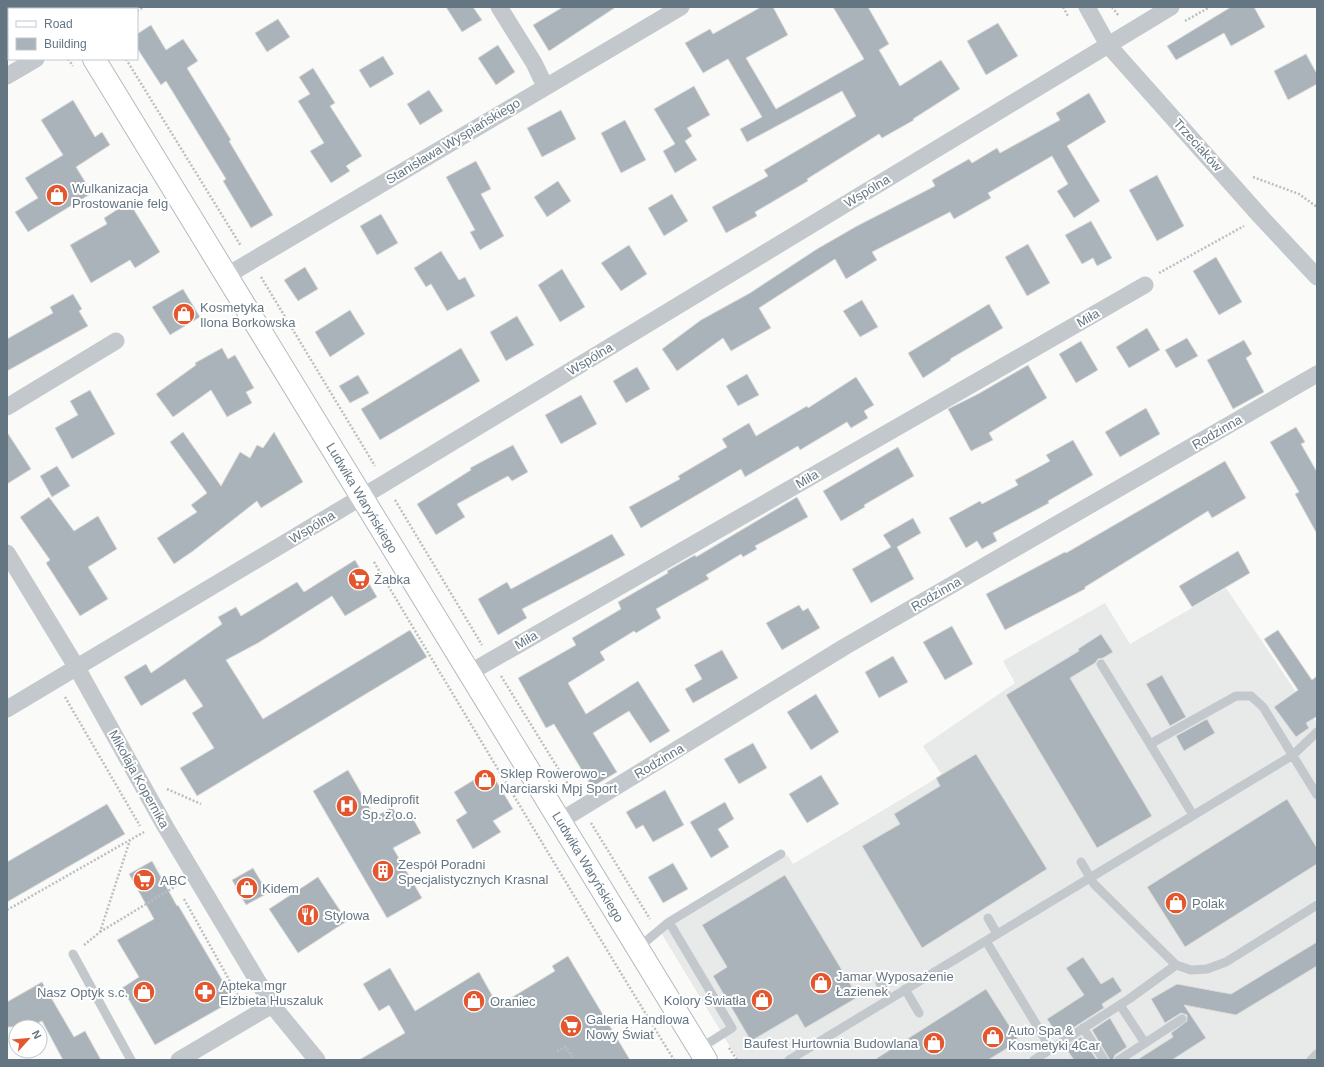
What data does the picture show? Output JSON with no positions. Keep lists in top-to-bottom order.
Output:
{
  "streets": {
    "main road": ["Ludwika Waryńskiego"],
    "street": [
      "Stanisława Wyspiańskiego",
      "Trzeciaków",
      "Wspólna",
      "Miła",
      "Rodzinna",
      "Mikołaja Kopernika"
    ]
  },
  "crossings": [
    ["Stanisława Wyspiańskiego", "Ludwika Waryńskiego"],
    ["Trzeciaków", "Wspólna"],
    ["Wspólna", "Ludwika Waryńskiego"],
    ["Wspólna", "Mikołaja Kopernika"],
    ["Miła", "Ludwika Waryńskiego"],
    ["Rodzinna", "Ludwika Waryńskiego"]
  ],
  "places": {
    "shop": [
      "Wulkanizacja Prostowanie felg",
      "Kosmetyka Ilona Borkowska",
      "Sklep Rowerowo - Narciarski Mpj Sport",
      "Kidem",
      "Polak",
      "Jamar Wyposażenie Łazienek",
      "Nasz Optyk s.c.",
      "Kolory Światła",
      "Oraniec",
      "Auto Spa & Kosmetyki 4Car",
      "Baufest Hurtownia Budowlana"
    ],
    "supermarket": ["Żabka", "ABC", "Galeria Handlowa Nowy Świat"],
    "hospital": ["Mediprofit Sp. z o.o."],
    "building": ["Zespół Poradni Specjalistycznych Krasnal"],
    "restaurant": ["Stylowa"],
    "pharmacy": ["Apteka mgr Elżbieta Huszaluk"]
  },
  "legend": ["Road", "Building"],
  "north": "top right"
}
